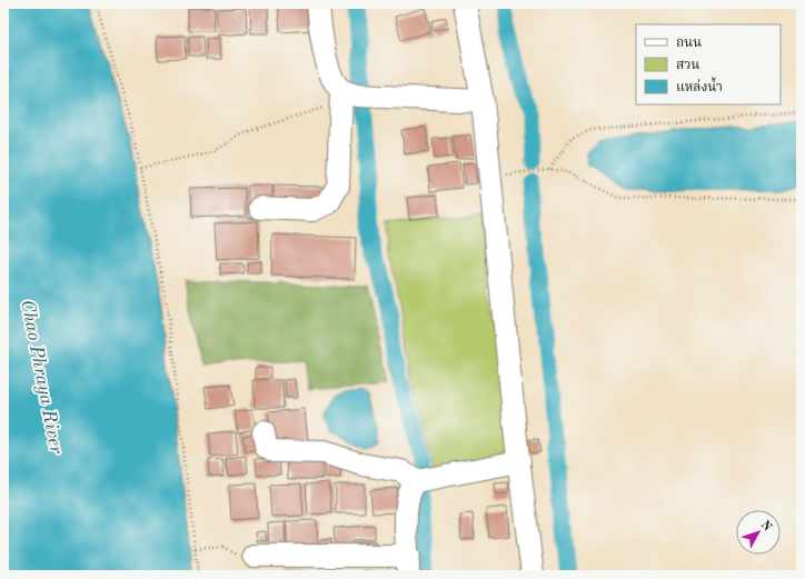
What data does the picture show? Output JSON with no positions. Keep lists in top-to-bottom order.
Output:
{
  "water": ["Chao Phraya River"],
  "legend": ["ถนน", "สวน", "แหล่งน้ำ"],
  "north": "top right"
}
